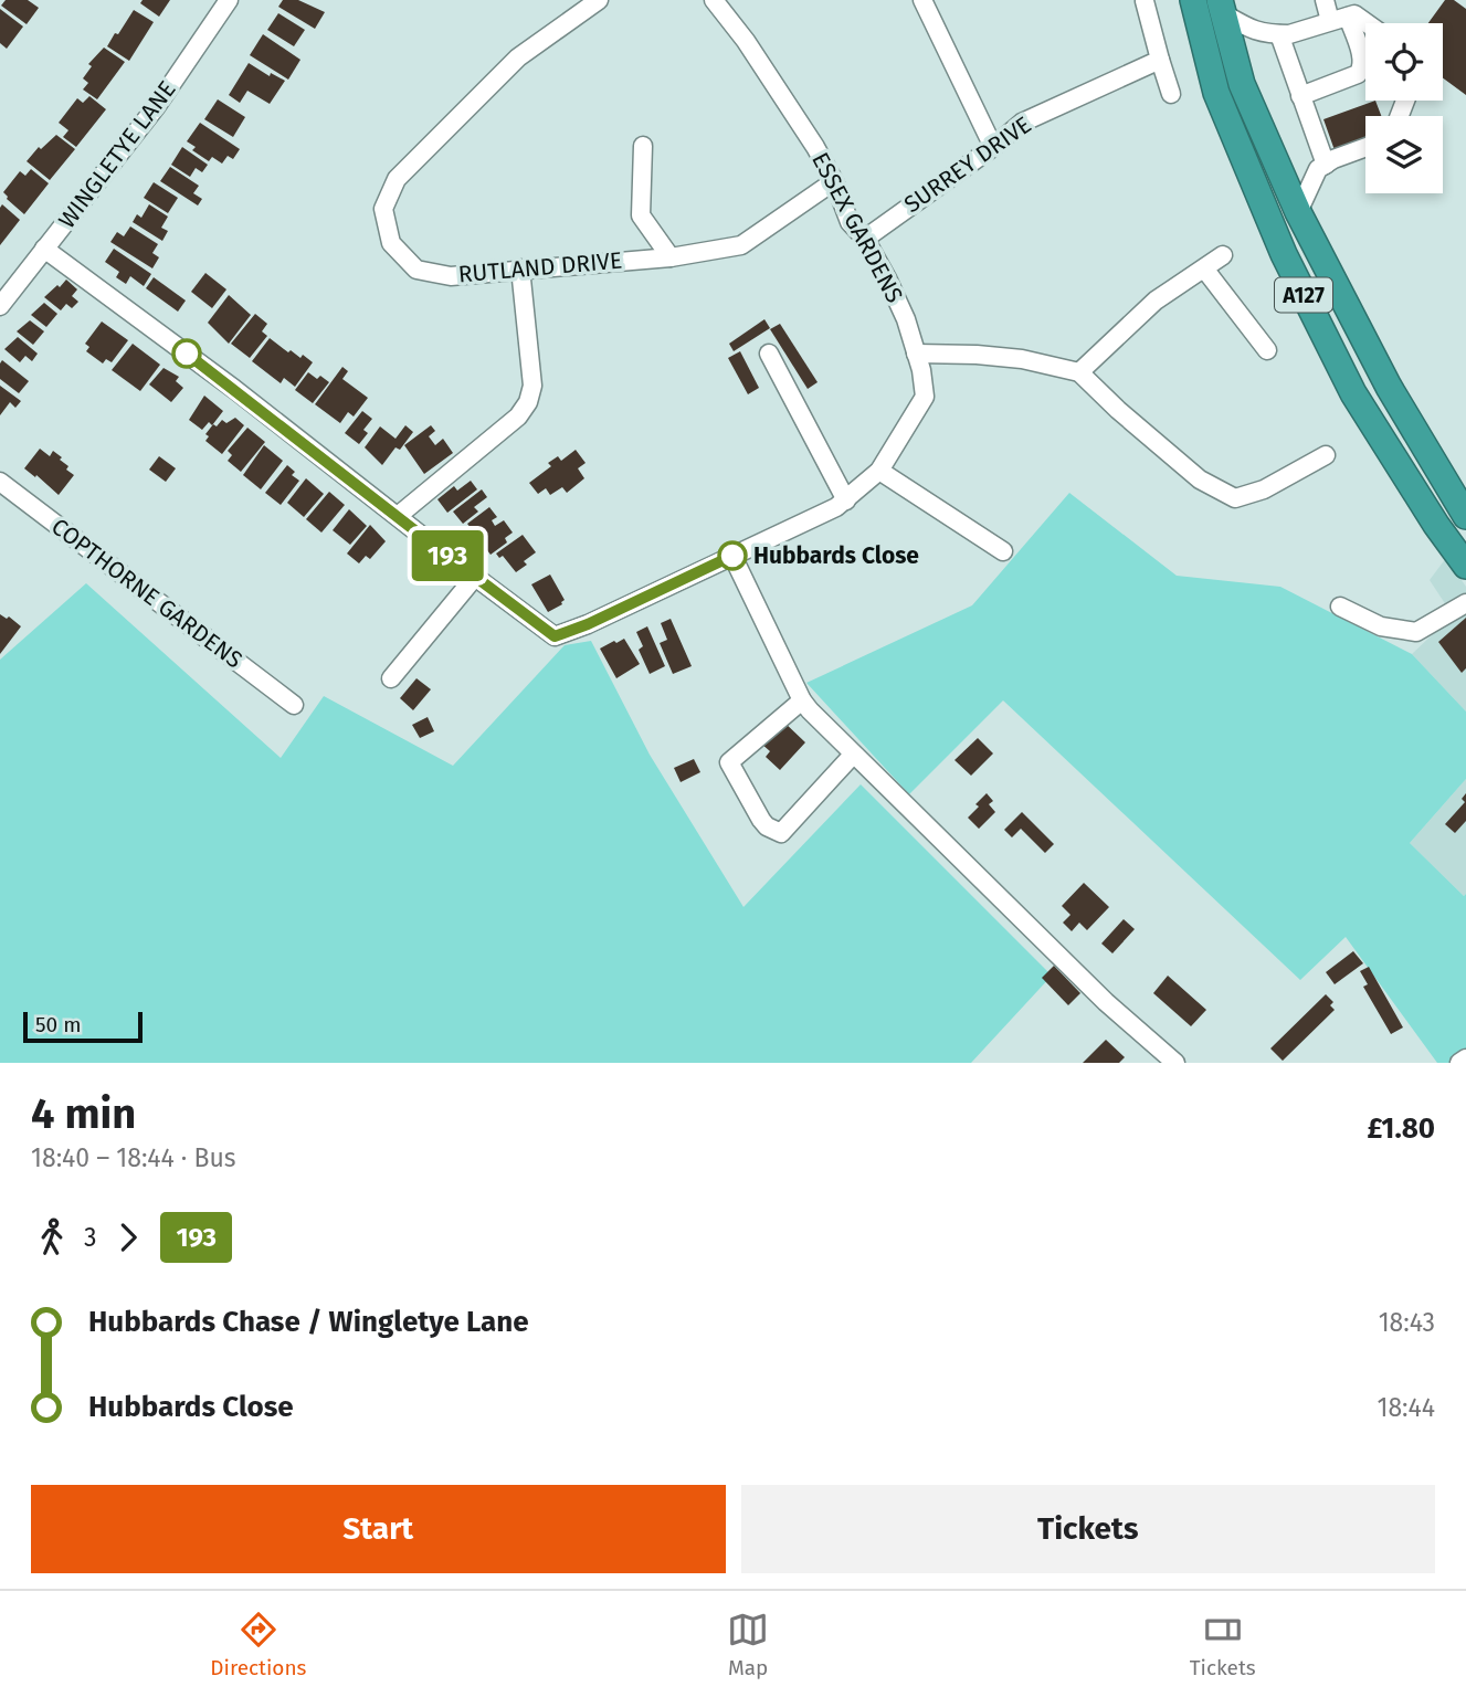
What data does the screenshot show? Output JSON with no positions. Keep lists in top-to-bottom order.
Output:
{
  "streets": {
    "highway": ["A127"],
    "street": [
      "WINGLETYE LANE",
      "SURREY DRIVE",
      "ESSEX GARDENS",
      "RUTLAND DRIVE",
      "COPTHORNE GARDENS"
    ]
  },
  "crossings": [
    ["SURREY DRIVE", "ESSEX GARDENS"],
    ["ESSEX GARDENS", "RUTLAND DRIVE"]
  ],
  "places": ["Hubbards Close"],
  "lines": ["bus line 193"],
  "scale_bar": "50 m",
  "page": {
    "on_map": "193",
    "scale": "50 m",
    "heading": ["4 min", "18:40 – 18:44 · Bus", "£1.80"],
    "legs": ["3", "193"],
    "list": [
      {
        "name": "Hubbards Chase / Wingletye Lane",
        "value": "18:43"
      },
      {
        "name": "Hubbards Close",
        "value": "18:44"
      }
    ],
    "buttons": ["Start", "Tickets"],
    "tabs": ["Directions", "Map", "Tickets"]
  }
}
